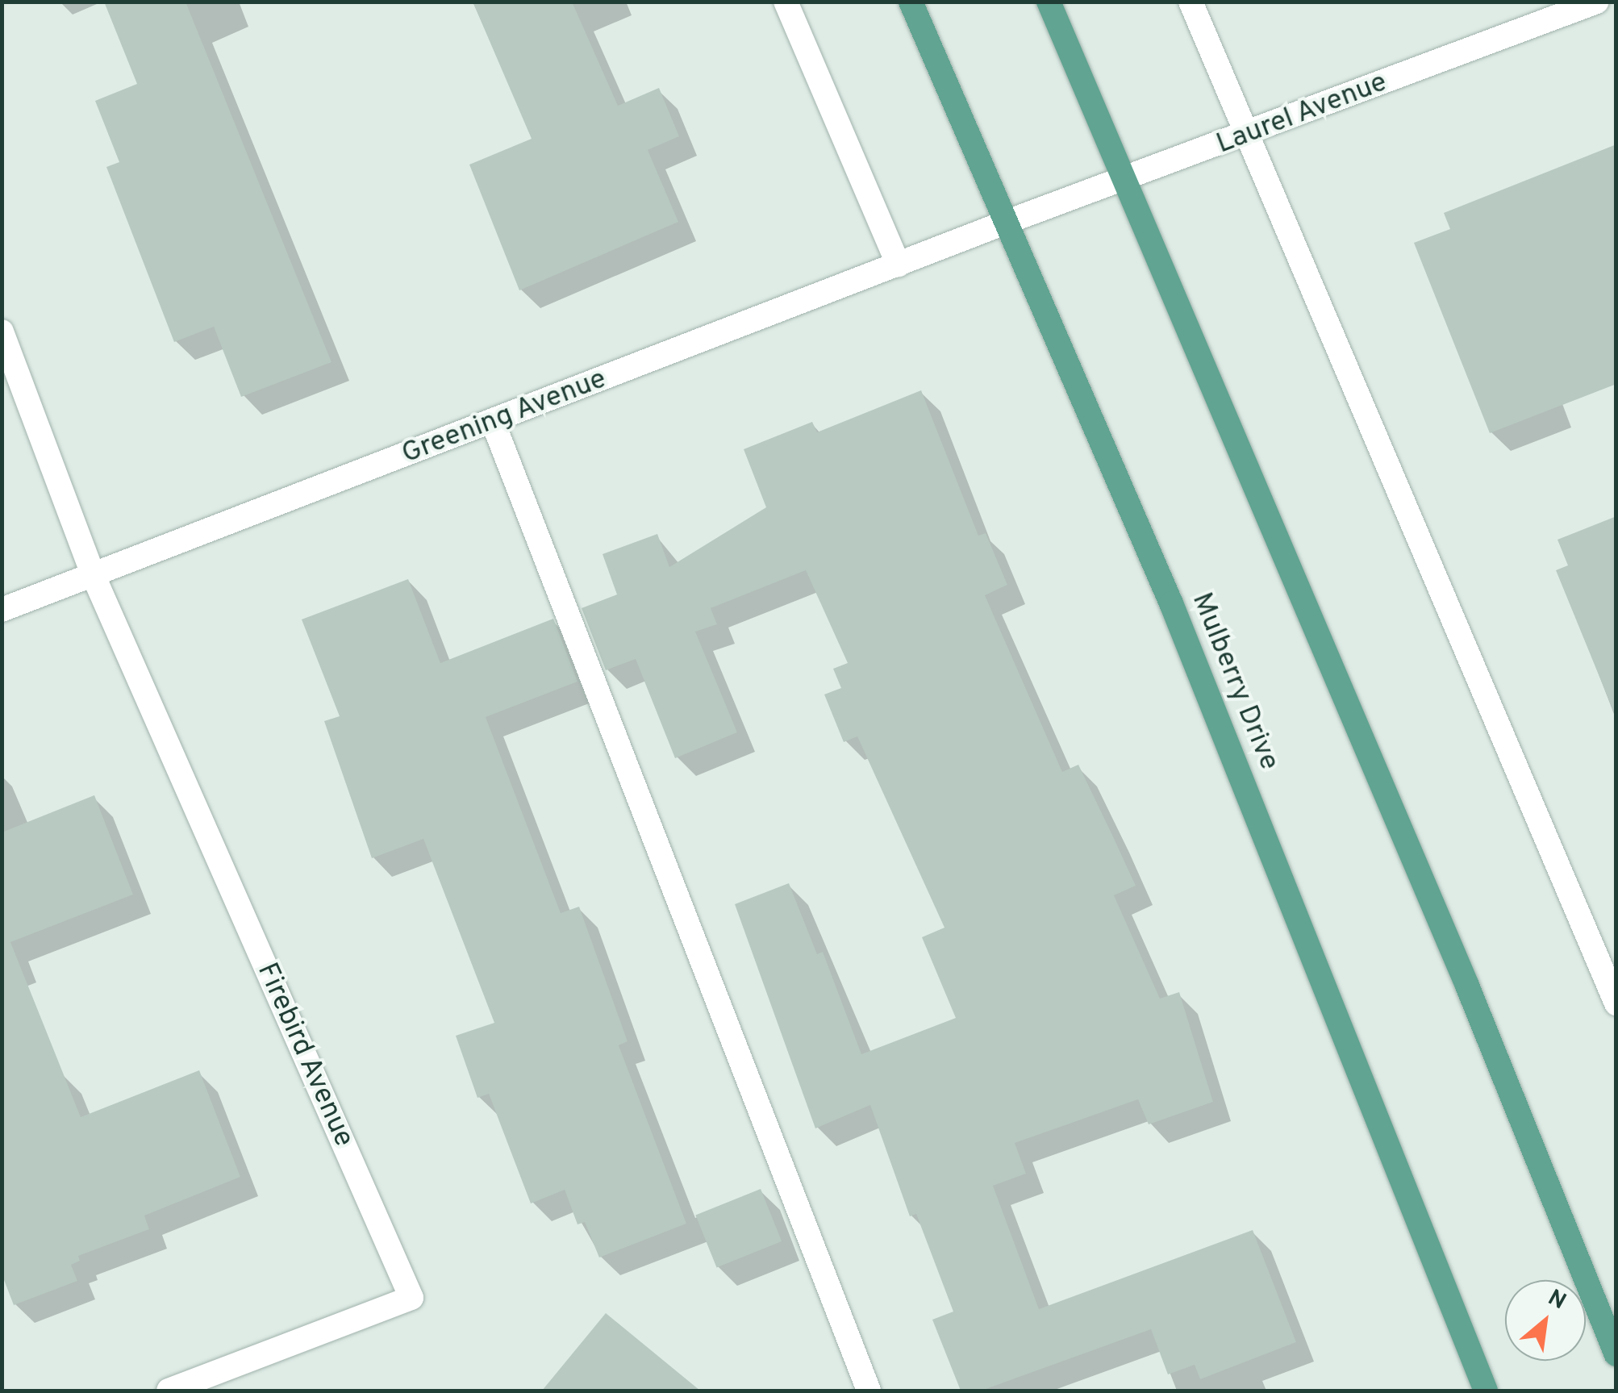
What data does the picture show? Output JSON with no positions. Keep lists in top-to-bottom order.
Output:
{
  "streets": {
    "main road": ["Mulberry Drive"],
    "street": ["Laurel Avenue", "Greening Avenue", "Firebird Avenue"]
  },
  "crossings": [
    ["Laurel Avenue", "Greening Avenue"],
    ["Laurel Avenue", "Mulberry Drive"],
    ["Greening Avenue", "Mulberry Drive"],
    ["Greening Avenue", "Firebird Avenue"]
  ],
  "north": "top right"
}
